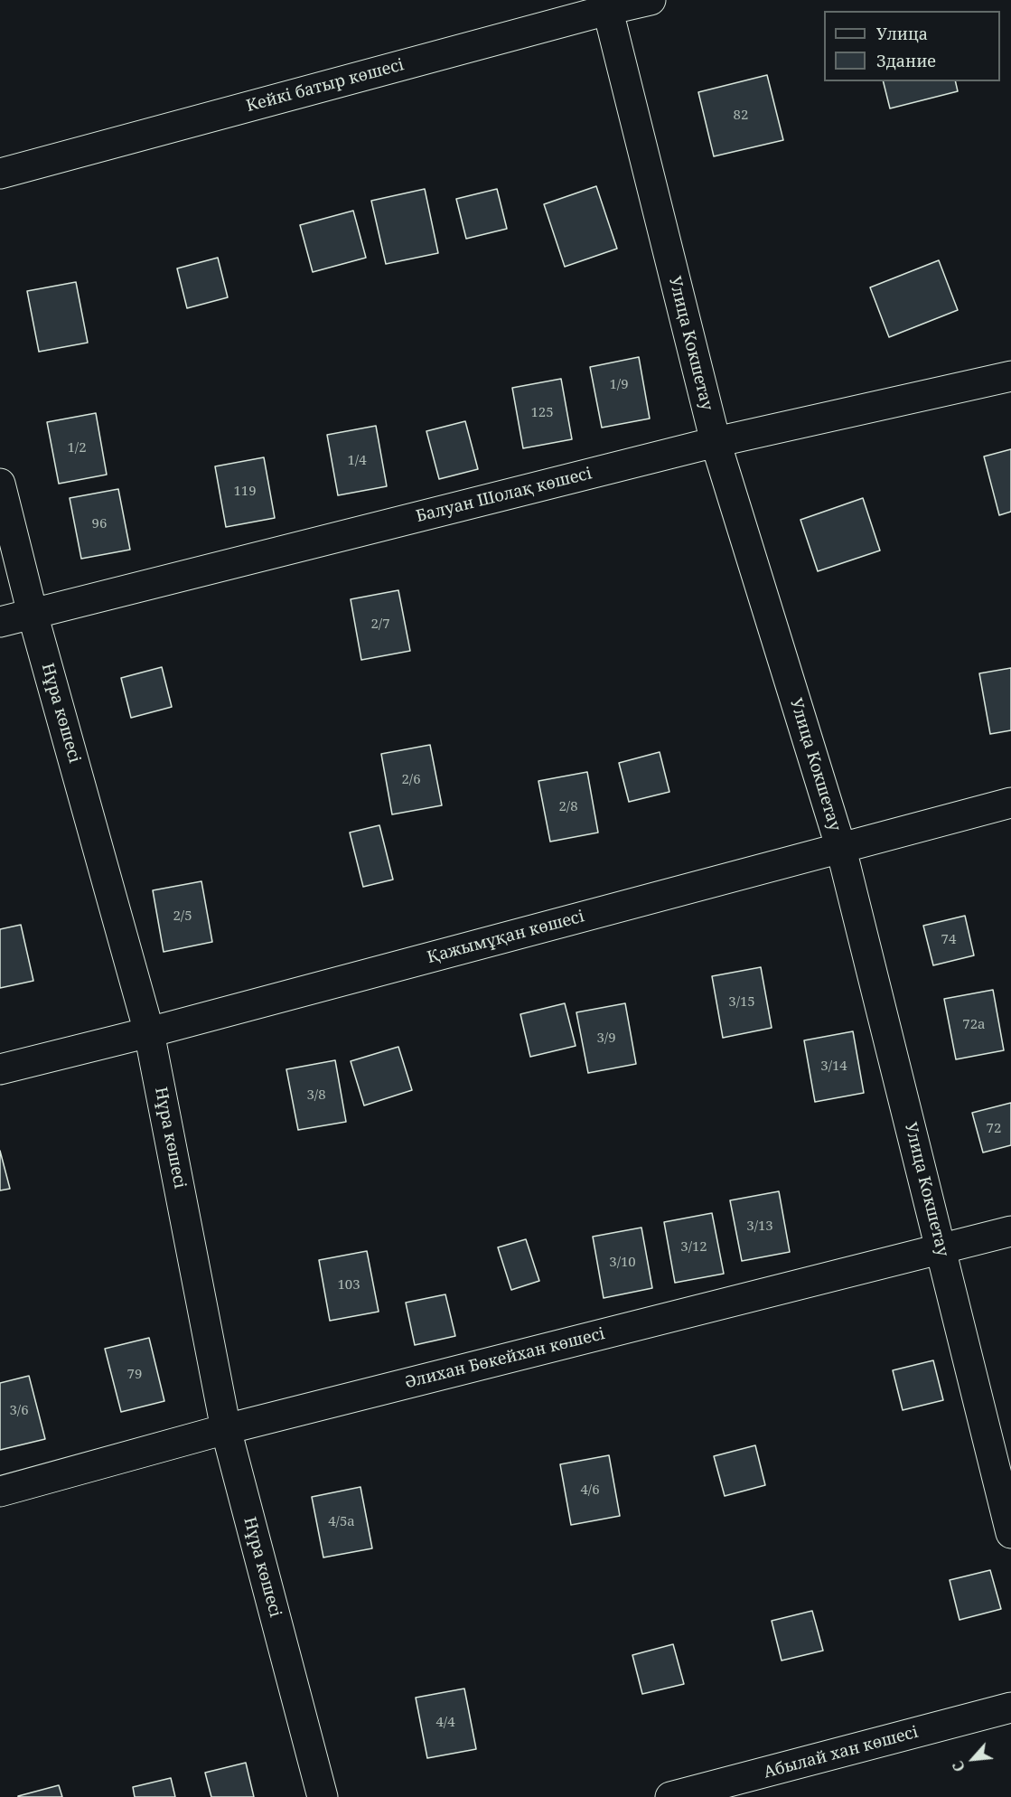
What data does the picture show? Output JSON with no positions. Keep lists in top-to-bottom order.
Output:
{
  "streets": {
    "street": [
      "Кейкі батыр көшесі",
      "Улица Кокшетау",
      "Балуан Шолақ көшесі",
      "Нұра көшесі",
      "Қажымұқан көшесі",
      "Әлихан Бөкейхан көшесі",
      "Абылай хан көшесі"
    ]
  },
  "crossings": [
    ["Кейкі батыр көшесі", "Улица Кокшетау"],
    ["Улица Кокшетау", "Балуан Шолақ көшесі"],
    ["Улица Кокшетау", "Қажымұқан көшесі"],
    ["Улица Кокшетау", "Әлихан Бөкейхан көшесі"],
    ["Балуан Шолақ көшесі", "Нұра көшесі"],
    ["Нұра көшесі", "Қажымұқан көшесі"],
    ["Нұра көшесі", "Әлихан Бөкейхан көшесі"]
  ],
  "house_numbers": [
    "82",
    "1/9",
    "125",
    "1/2",
    "1/4",
    "119",
    "96",
    "2/7",
    "2/6",
    "2/8",
    "2/5",
    "74",
    "3/15",
    "72а",
    "3/9",
    "3/14",
    "3/8",
    "72",
    "3/13",
    "3/12",
    "3/10",
    "103",
    "79",
    "3/6",
    "4/6",
    "4/5а",
    "4/4"
  ],
  "legend": ["Улица", "Здание"],
  "north": "bottom left"
}
